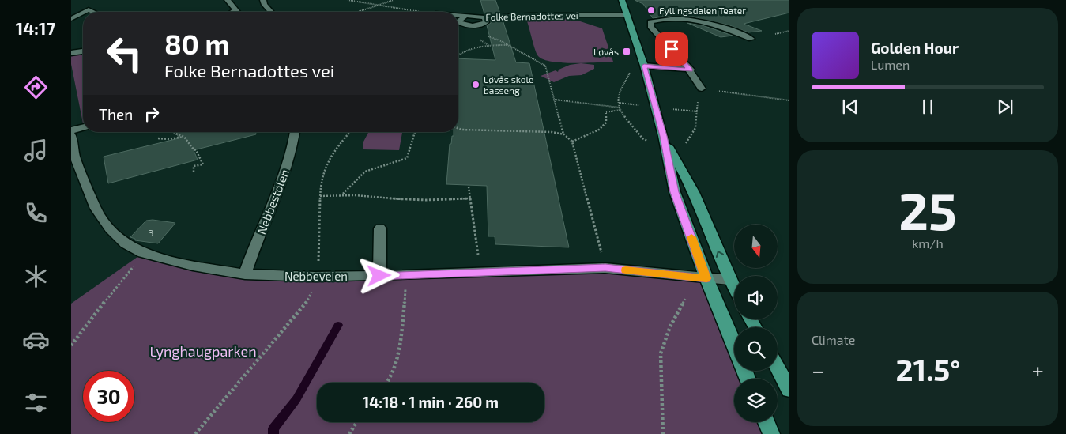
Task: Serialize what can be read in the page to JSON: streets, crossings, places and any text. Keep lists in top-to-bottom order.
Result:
{
  "streets": {
    "street": ["Folke Bernadottes vei", "Nebbestølen", "Nebbeveien"]
  },
  "crossings": [
    ["Nebbestølen", "Nebbeveien"]
  ],
  "parks": ["Lynghaugparken"],
  "places": {
    "other": ["Fyllingsdalen Teater", "Løvås skole basseng"],
    "transit": ["Løvås"]
  },
  "house_numbers": ["3"],
  "north": "bottom",
  "page": {
    "tabs": "14:17",
    "turn": ["80 m", "Folke Bernadottes vei"],
    "song": ["Golden Hour", "Lumen"],
    "then": "Then",
    "tile": [
      ["25", "km/h"],
      "Climate"
    ],
    "heat": ["−", "21.5°", "+"],
    "limit": "30",
    "trip": "14:18 · 1 min · 260 m"
  }
}
